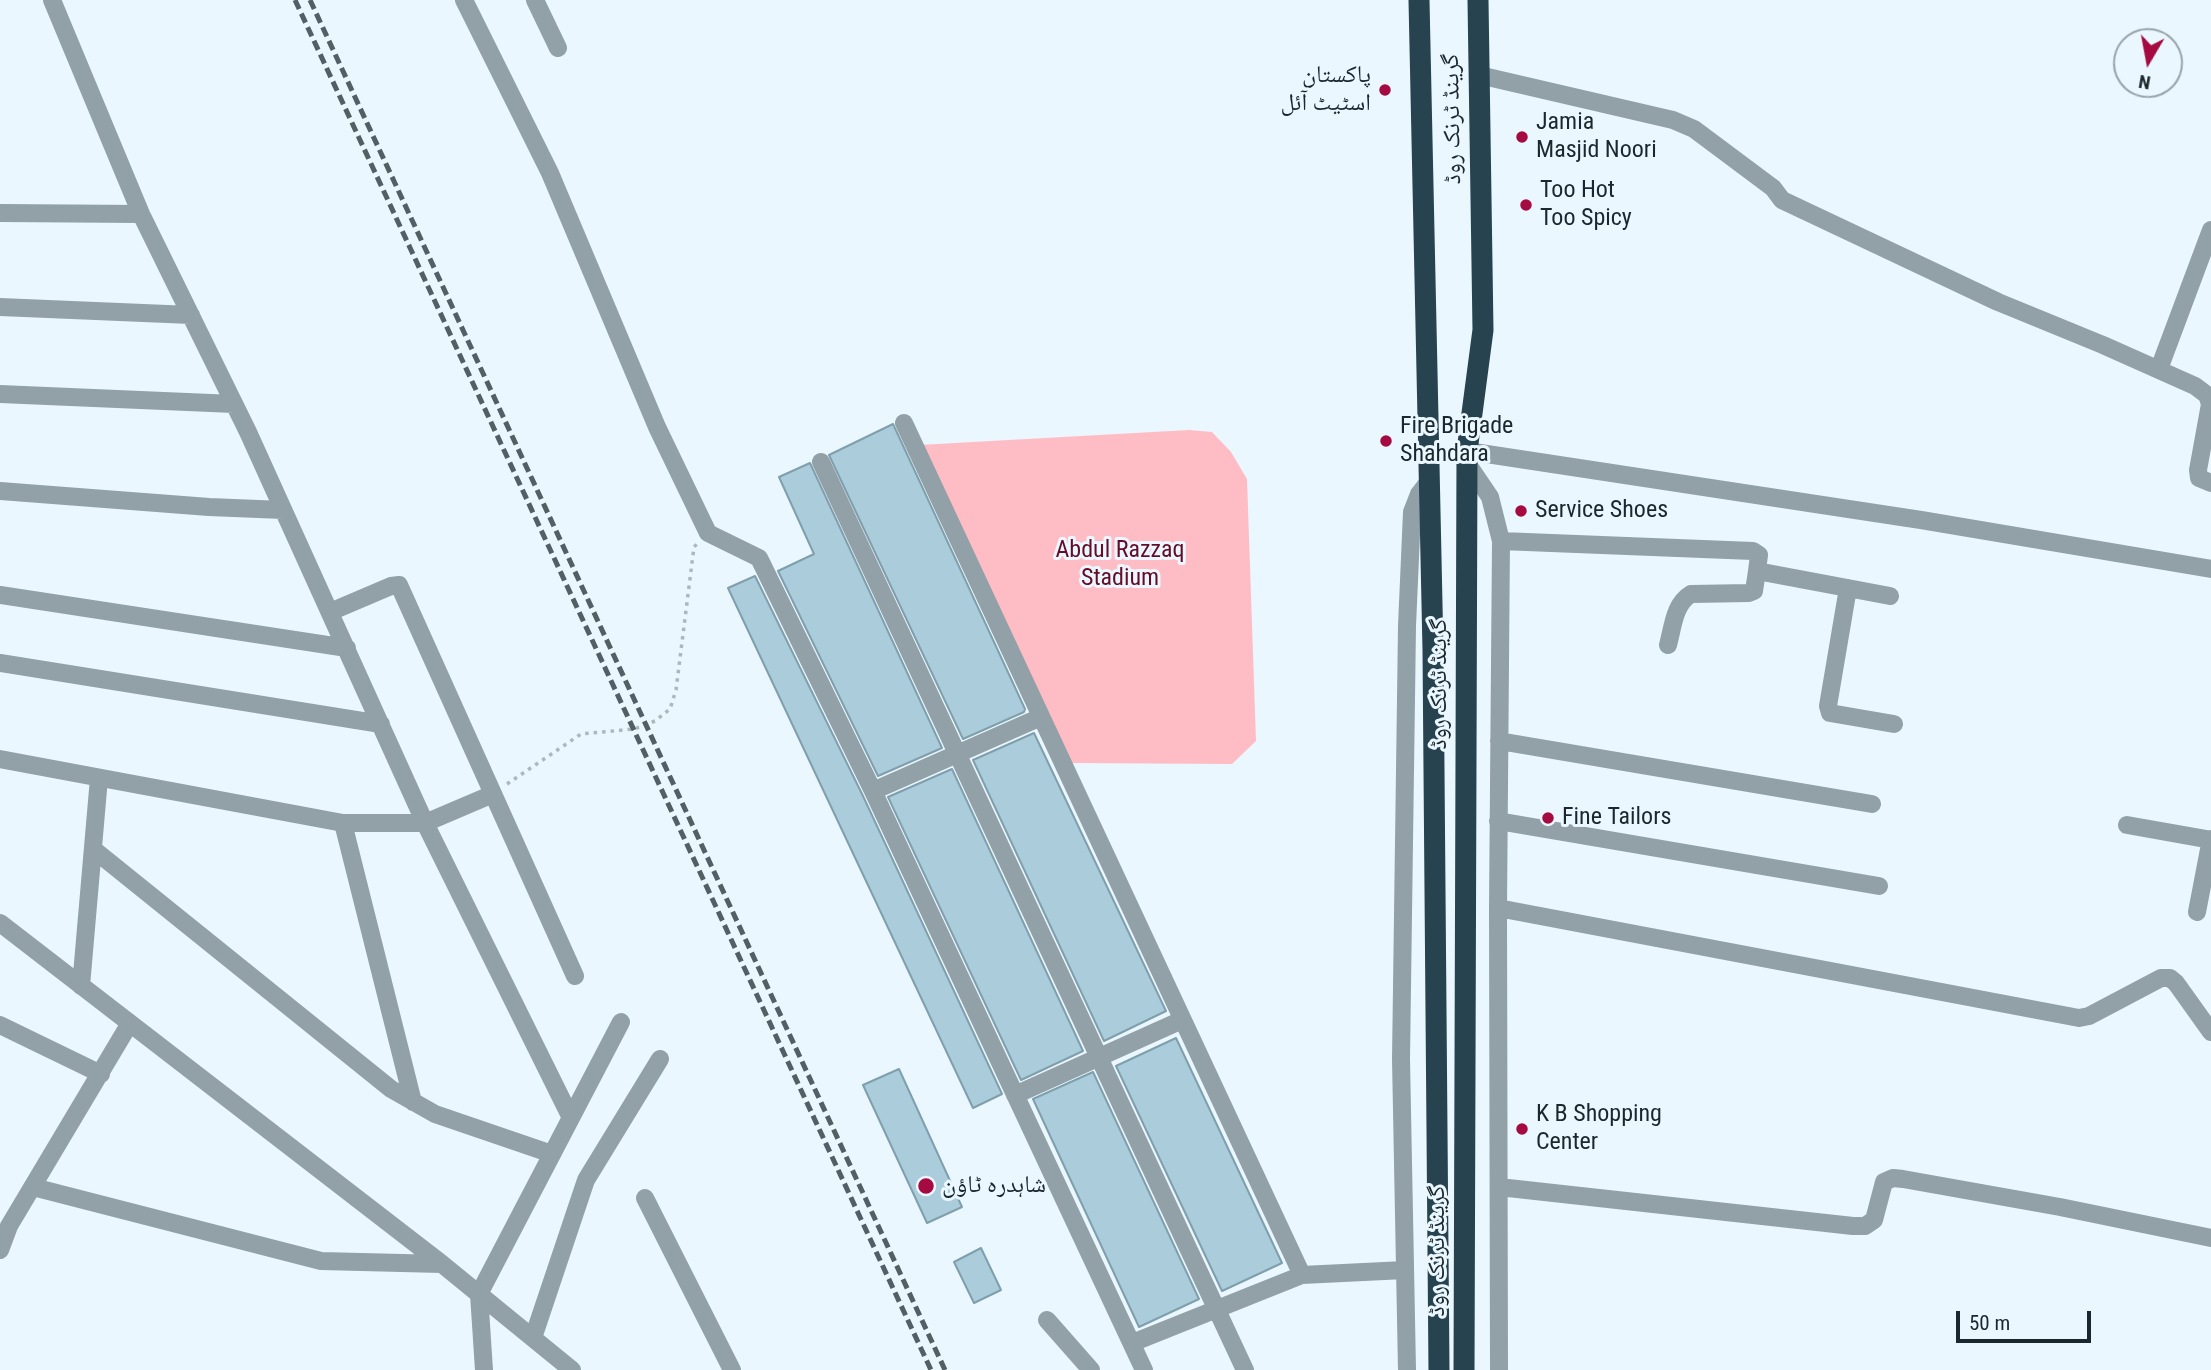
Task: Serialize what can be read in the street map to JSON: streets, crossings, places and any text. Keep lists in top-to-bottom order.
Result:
{
  "streets": {
    "highway": ["گرینڈ ٹرنک روڈ"]
  },
  "parks": ["Abdul Razzaq Stadium"],
  "places": [
    "پاکستان اسٹیٹ آئل",
    "Jamia Masjid Noori",
    "Too Hot Too Spicy",
    "Fire Brigade Shahdara",
    "Service Shoes",
    "Fine Tailors",
    "K B Shopping Center",
    "شاہدرہ ٹاؤن"
  ],
  "scale_bar": "50 m",
  "north": "bottom"
}
